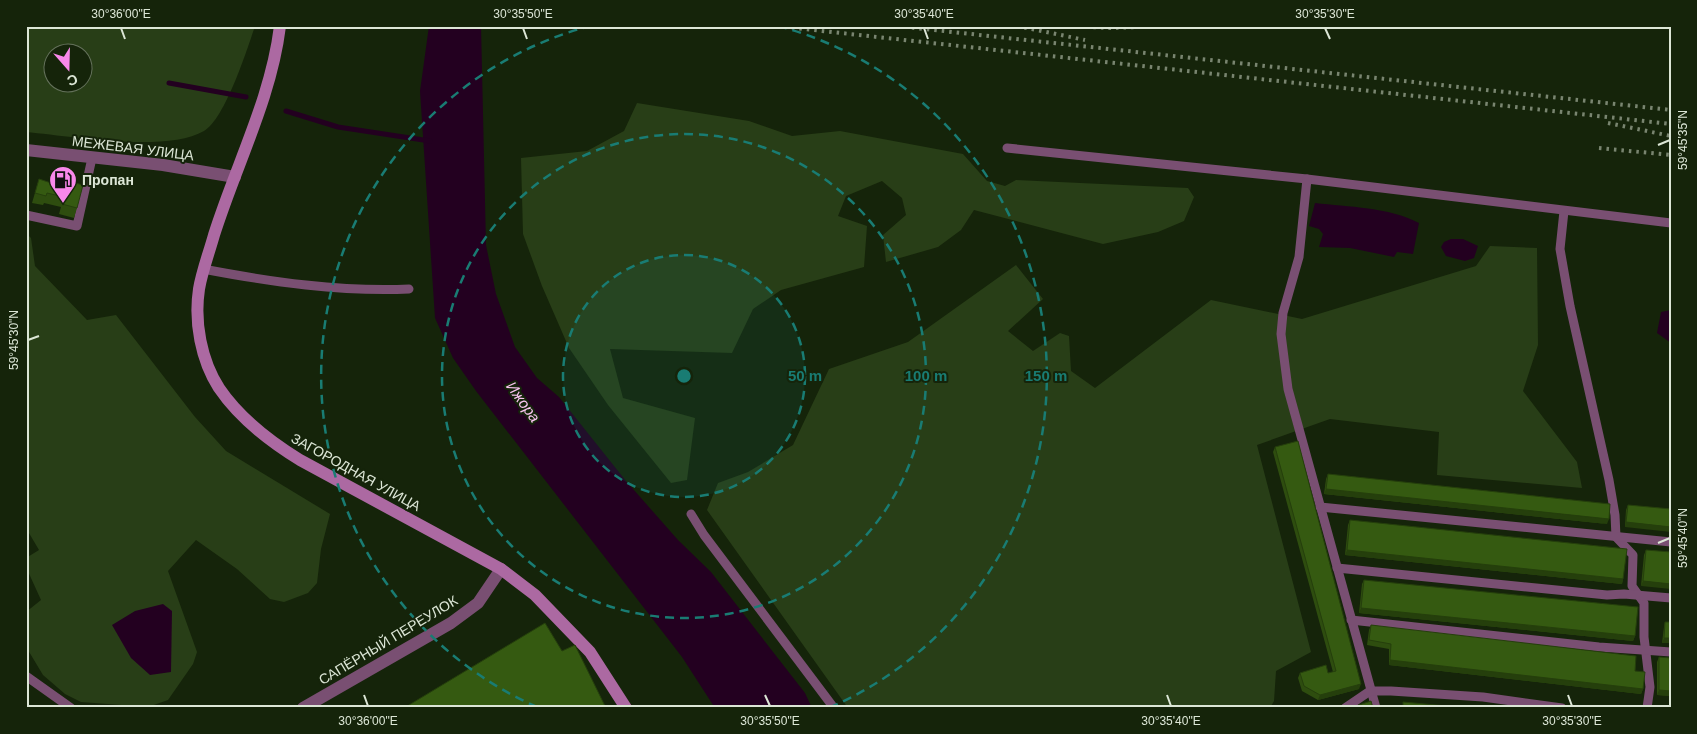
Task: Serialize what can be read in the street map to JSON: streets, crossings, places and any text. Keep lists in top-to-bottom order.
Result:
{
  "streets": {
    "main road": ["ЗАГОРОДНАЯ УЛИЦА"],
    "street": ["МЕЖЕВАЯ УЛИЦА", "САПЁРНЫЙ ПЕРЕУЛОК"]
  },
  "crossings": [
    ["МЕЖЕВАЯ УЛИЦА", "ЗАГОРОДНАЯ УЛИЦА"],
    ["ЗАГОРОДНАЯ УЛИЦА", "САПЁРНЫЙ ПЕРЕУЛОК"]
  ],
  "water": ["Ижора"],
  "places": {
    "fuel station": ["Пропан"]
  },
  "north": "bottom",
  "coordinates": [
    "30°36'00\"E",
    "30°35'50\"E",
    "30°35'40\"E",
    "30°35'30\"E",
    "59°45'35\"N",
    "59°45'30\"N",
    "59°45'40\"N"
  ],
  "rings": ["50 m", "100 m", "150 m"]
}
